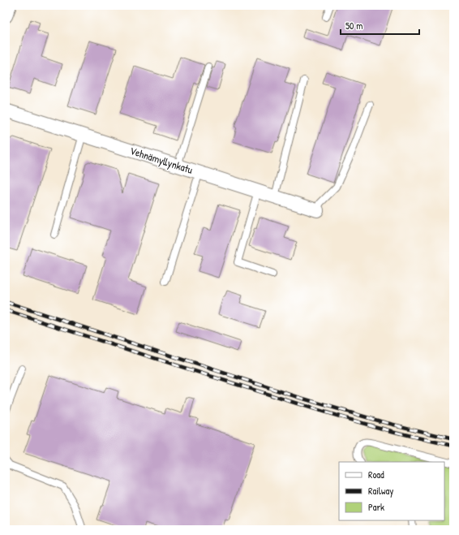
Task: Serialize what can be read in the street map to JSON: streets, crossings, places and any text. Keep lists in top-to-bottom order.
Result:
{
  "streets": {
    "street": ["Vehnämyllynkatu"]
  },
  "legend": ["Road", "Railway", "Park"],
  "scale_bar": "50 m"
}
